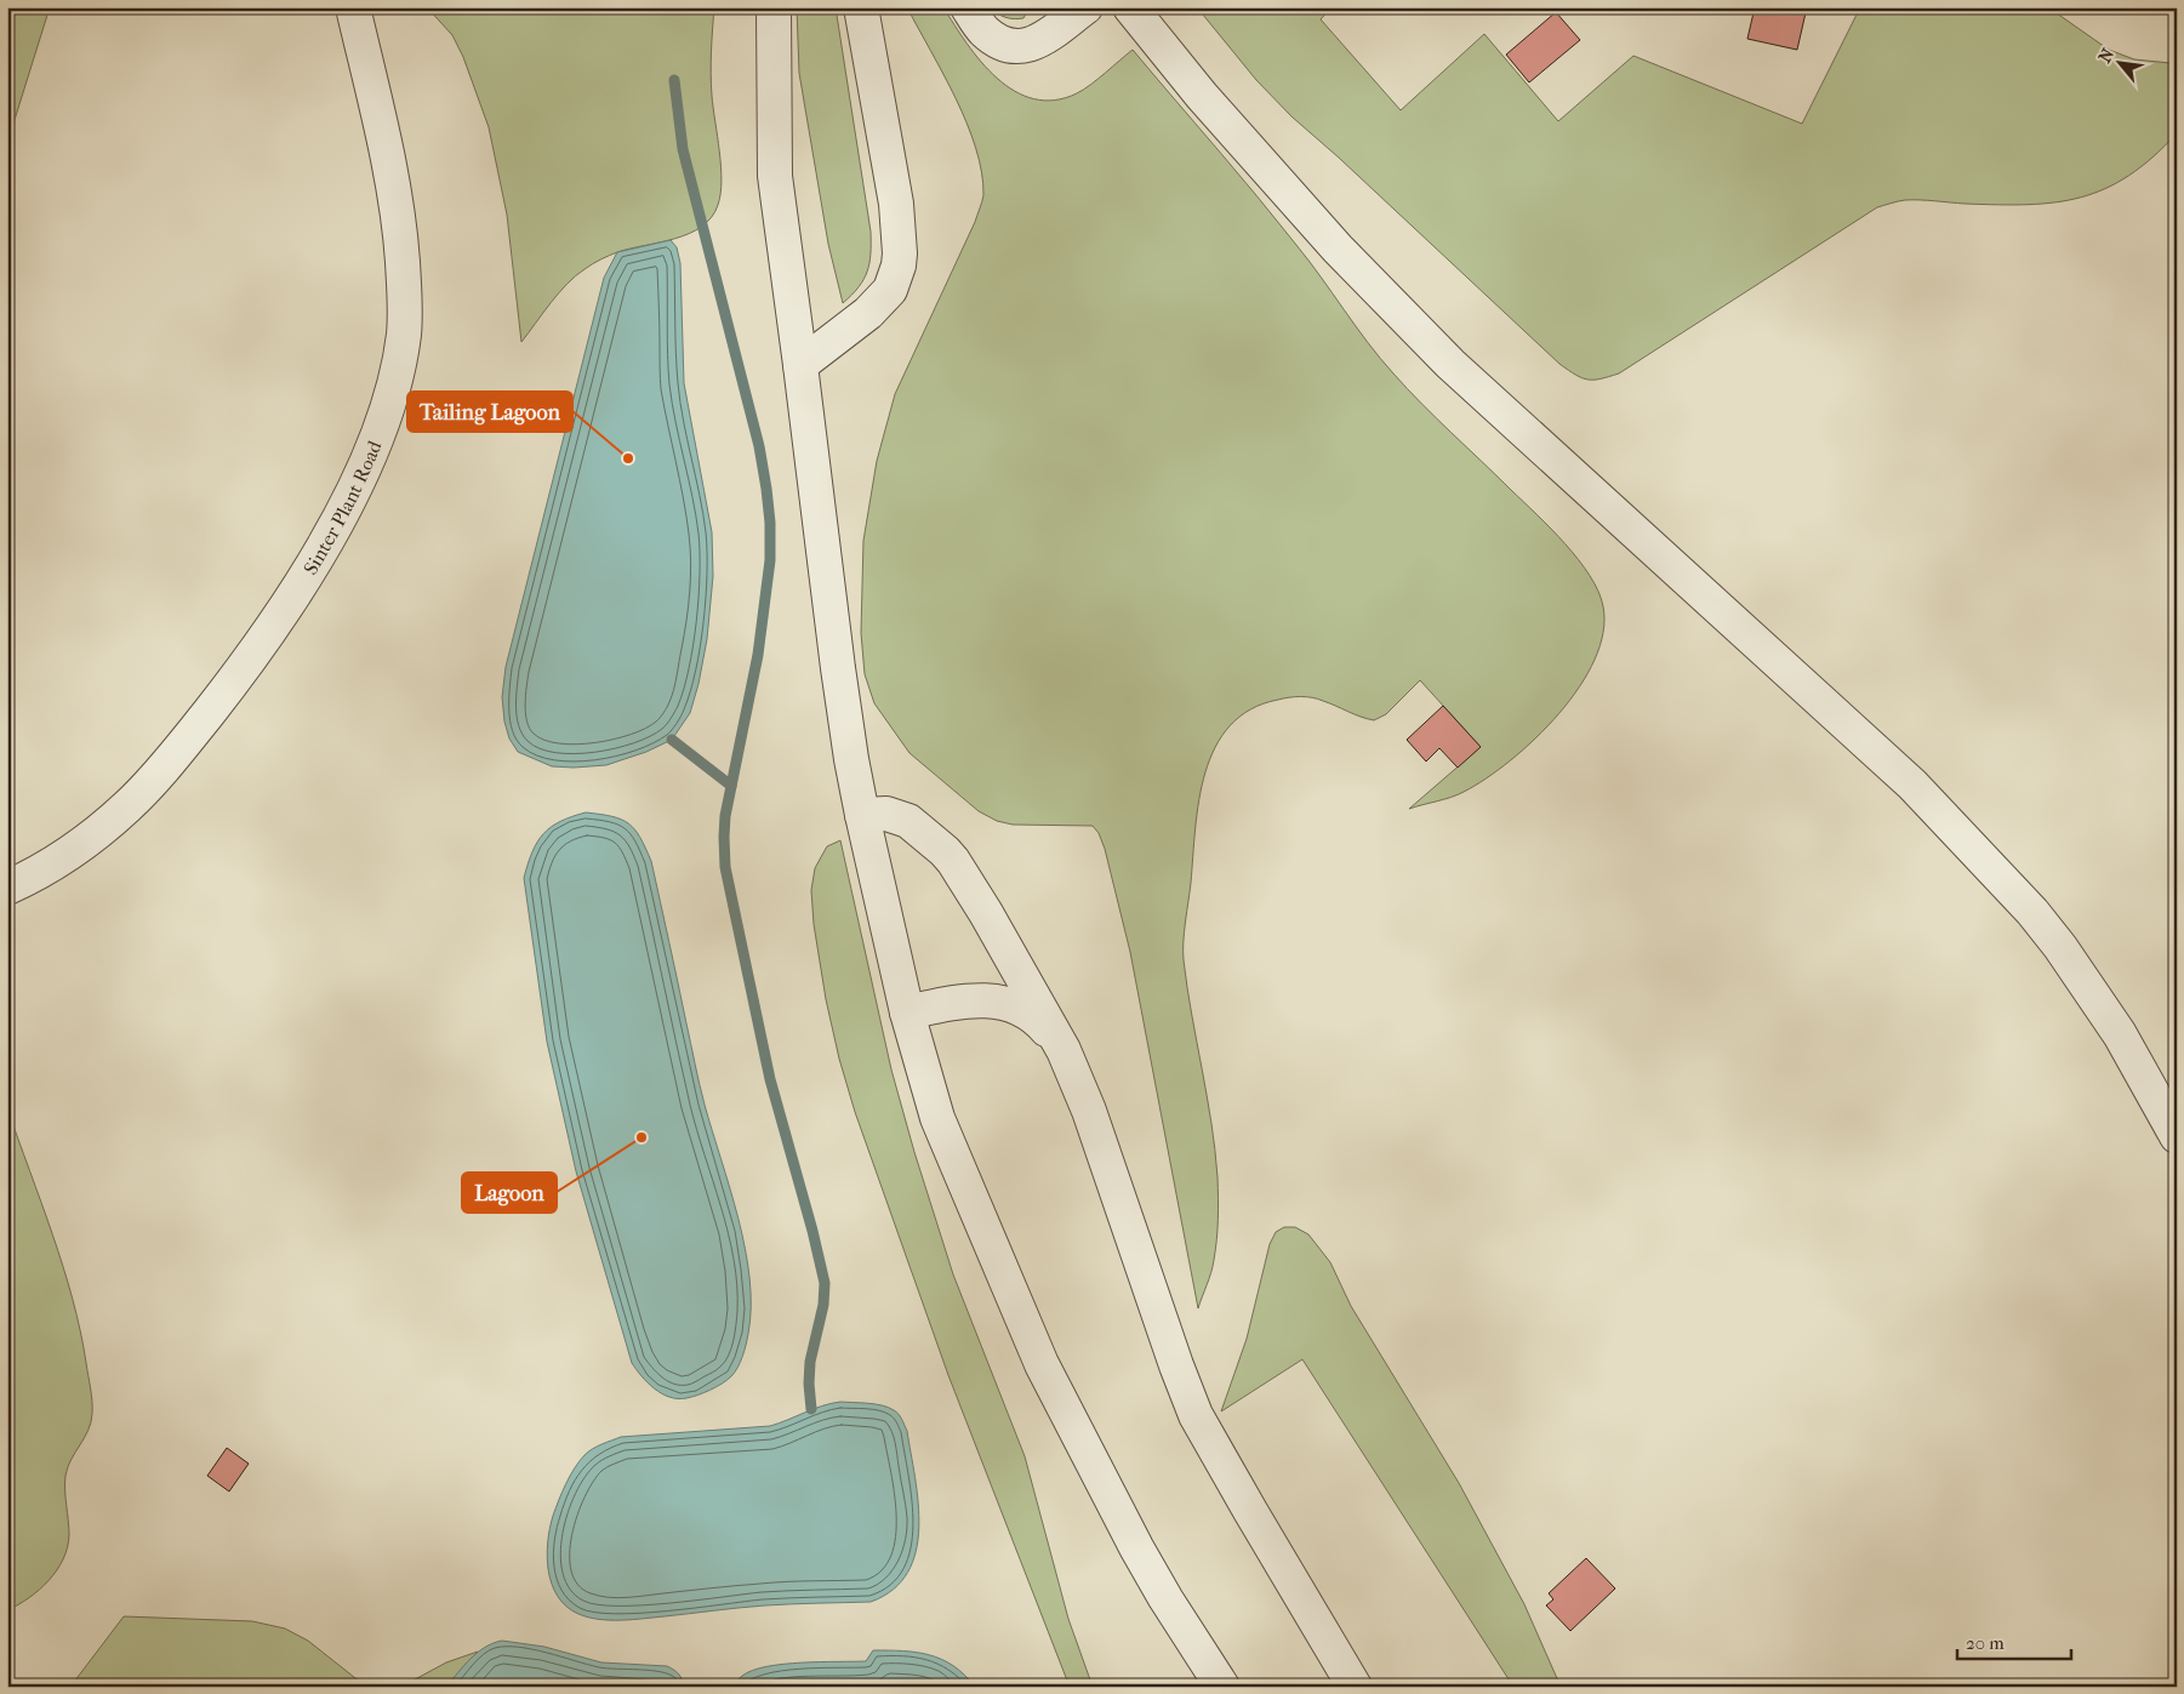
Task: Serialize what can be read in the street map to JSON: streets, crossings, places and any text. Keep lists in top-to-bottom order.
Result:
{
  "streets": {
    "lane": ["Sinter Plant Road"]
  },
  "places": ["Tailing Lagoon", "Lagoon"],
  "scale_bar": "20 m",
  "north": "top left"
}
